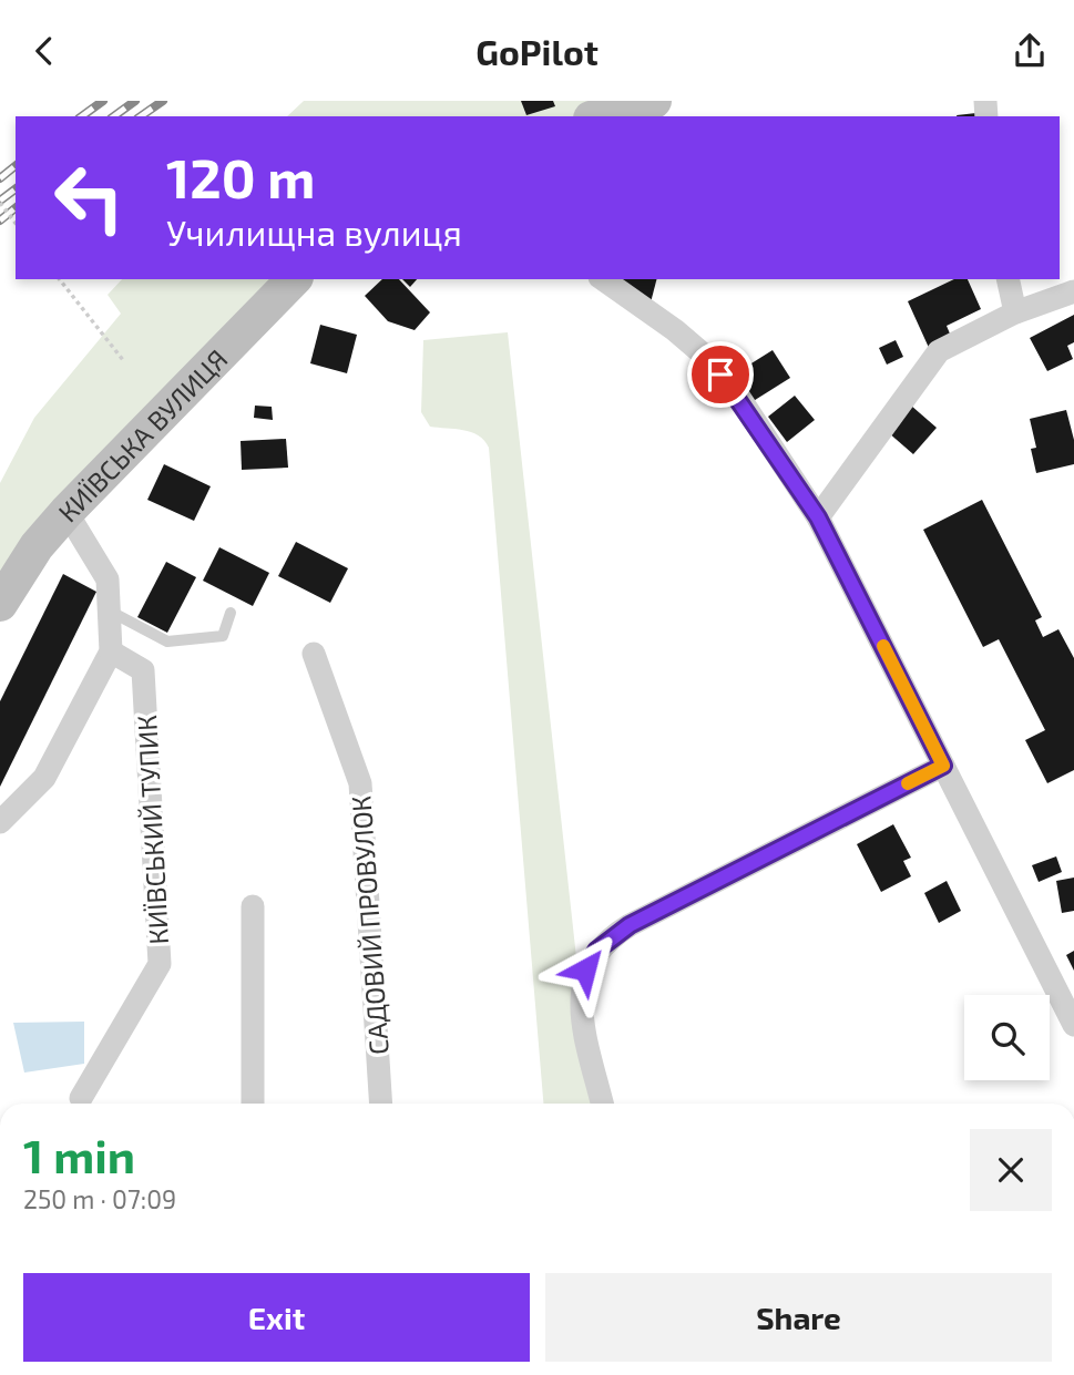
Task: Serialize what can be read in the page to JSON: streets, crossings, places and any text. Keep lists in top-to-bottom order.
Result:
{
  "streets": {
    "street": ["КИЇВСЬКА ВУЛИЦЯ", "КИЇВСЬКИЙ ТУПИК", "САДОВИЙ ПРОВУЛОК"]
  },
  "page": {
    "header": "GoPilot",
    "turn": ["120 m", "Училищна вулиця"],
    "heading": ["1 min", "250 m · 07:09"],
    "buttons": ["Exit", "Share"]
  }
}
